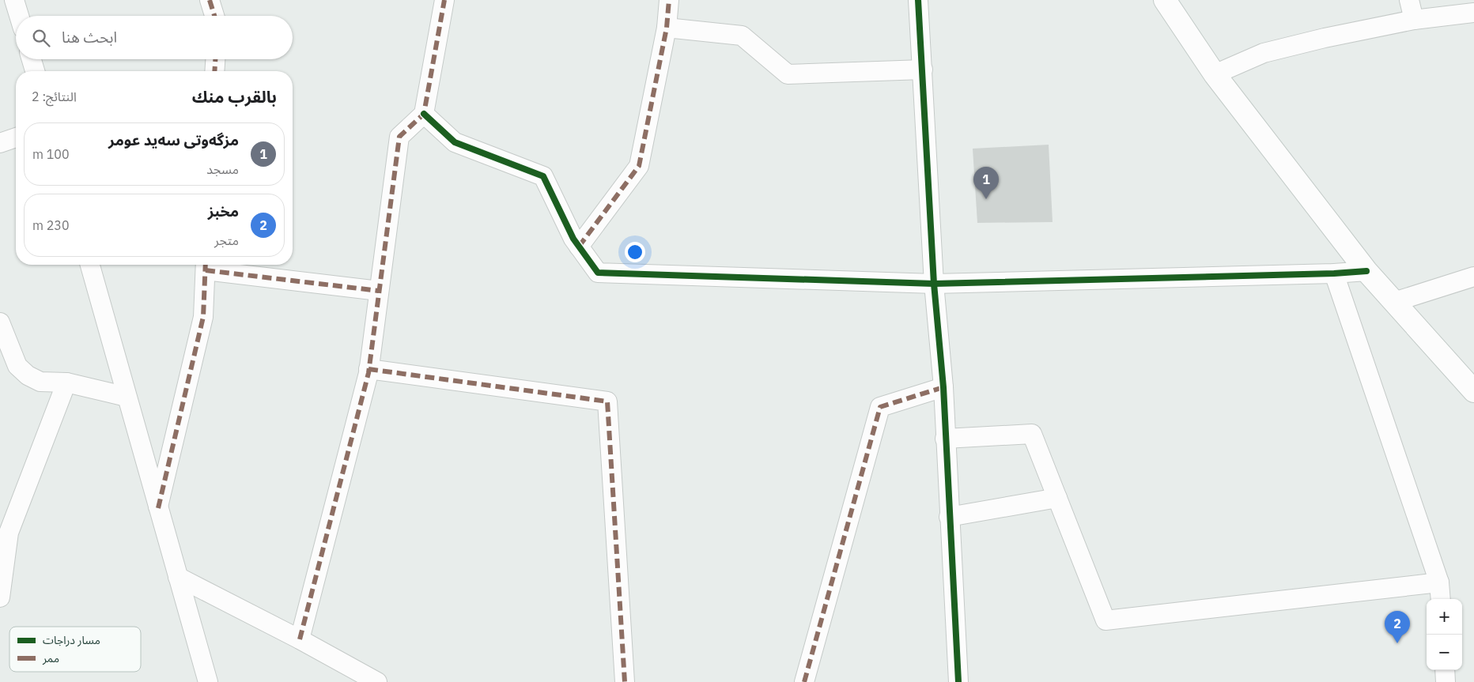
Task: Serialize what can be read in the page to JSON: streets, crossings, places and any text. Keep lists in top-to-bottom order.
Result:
{
  "legend": ["مسار دراجات", "ممر"],
  "page": {
    "search": "ابحث هنا",
    "heading": ["بالقرب منك", "النتائج: 2"],
    "list": [
      {
        "mark": "1",
        "name": "مزگەوتی سەید عومر",
        "note": "مسجد",
        "value": "100 m"
      },
      {
        "mark": "2",
        "name": "مخبز",
        "note": "متجر",
        "value": "230 m"
      }
    ],
    "pins": ["1", "2"],
    "map_buttons": ["+", "−"]
  }
}
